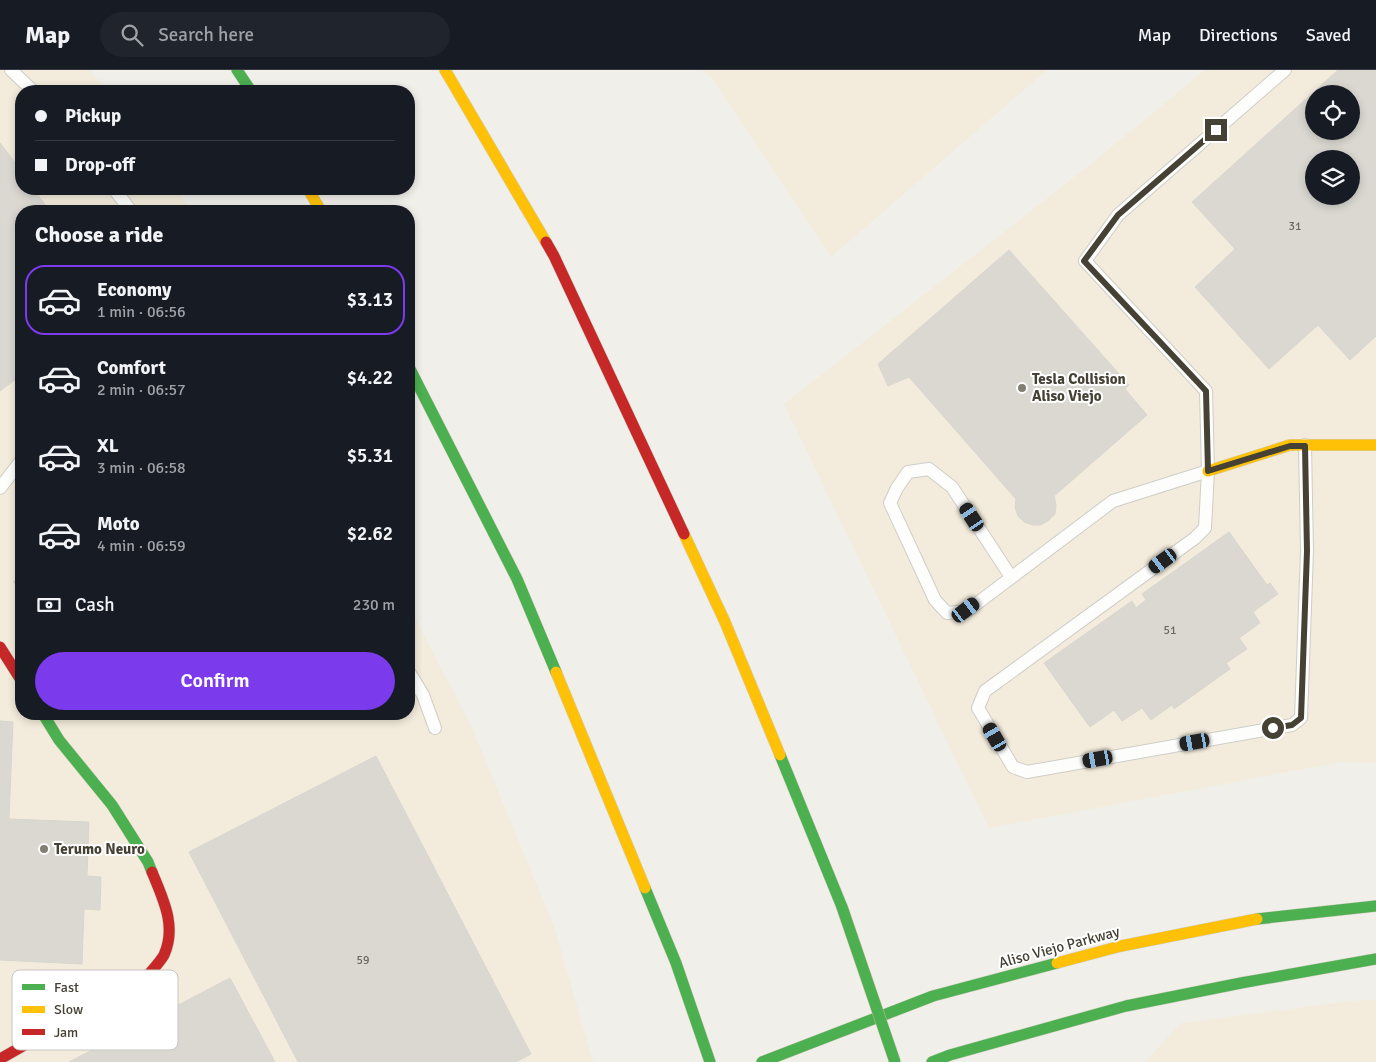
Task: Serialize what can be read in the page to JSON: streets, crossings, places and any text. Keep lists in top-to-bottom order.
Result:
{
  "streets": {
    "main road": ["Aliso Viejo Parkway"]
  },
  "places": ["Tesla Collision Aliso Viejo", "Terumo Neuro"],
  "house_numbers": ["31", "51", "59"],
  "legend": ["Fast", "Slow", "Jam"],
  "page": {
    "header": "Map",
    "search": "Search here",
    "nav": ["Map", "Directions", "Saved"],
    "banner": ["Pickup", "Drop-off"],
    "heading": "Choose a ride",
    "list": [
      {
        "name": "Economy",
        "note": "1 min · 06:56",
        "value": "$3.13"
      },
      {
        "name": "Comfort",
        "note": "2 min · 06:57",
        "value": "$4.22"
      },
      {
        "name": "XL",
        "note": "3 min · 06:58",
        "value": "$5.31"
      },
      {
        "name": "Moto",
        "note": "4 min · 06:59",
        "value": "$2.62"
      }
    ],
    "pay": ["Cash", "230 m"],
    "buttons": "Confirm"
  }
}
